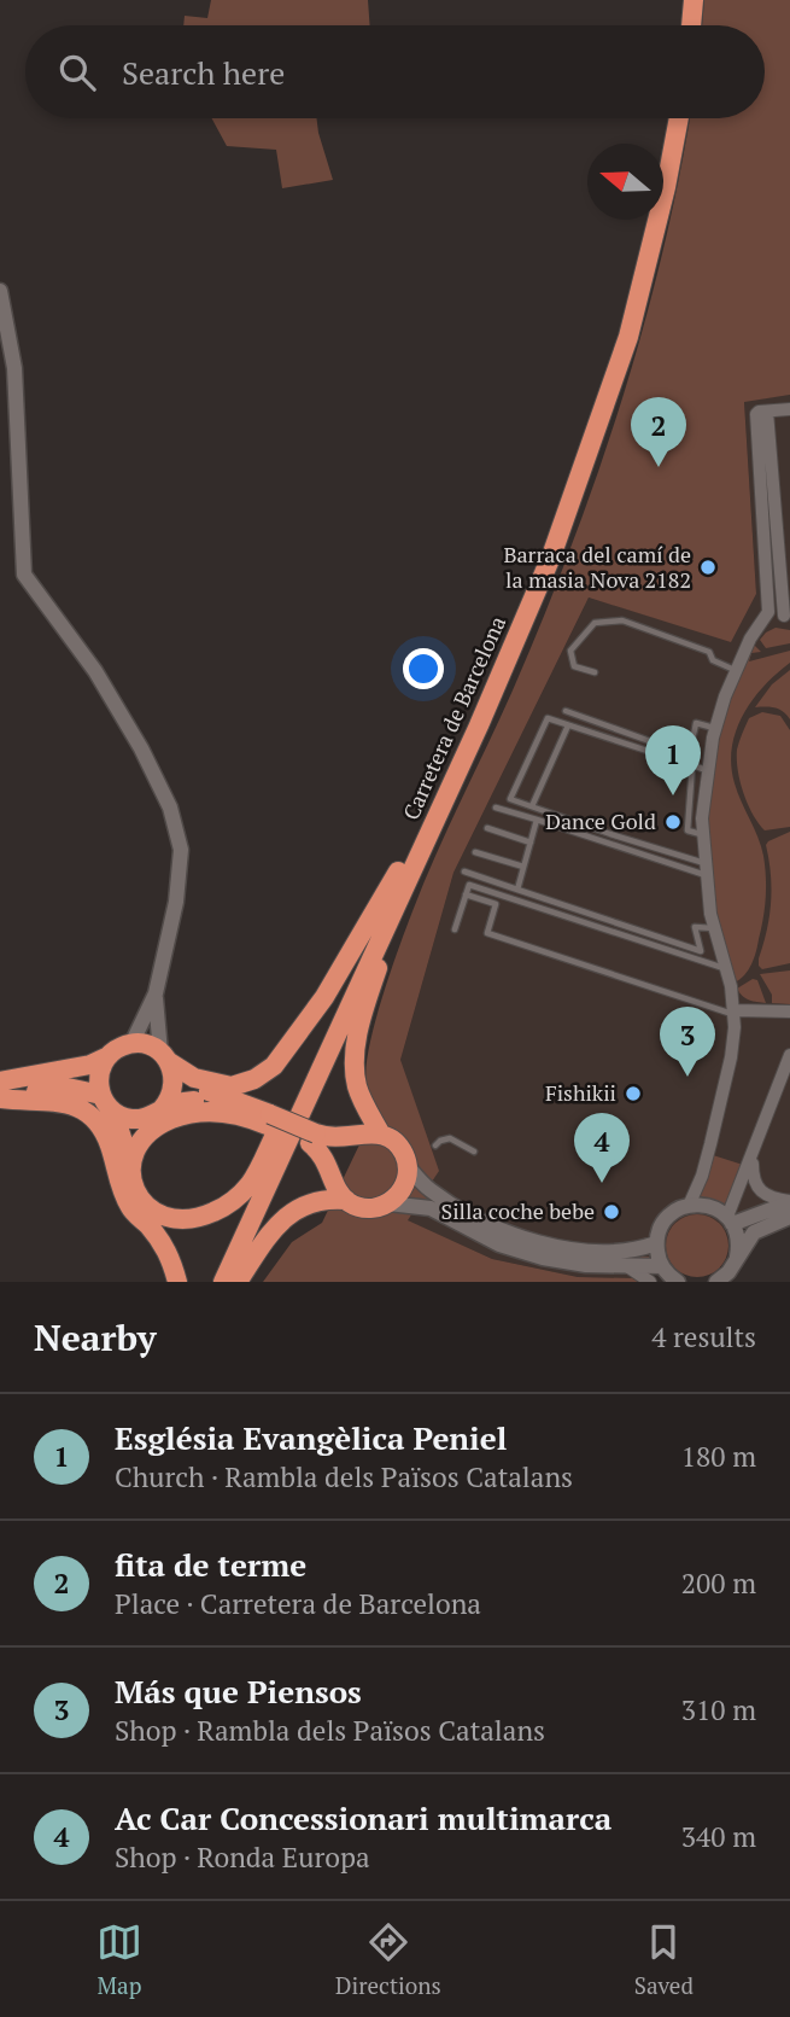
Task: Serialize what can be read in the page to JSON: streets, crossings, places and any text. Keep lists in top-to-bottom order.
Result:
{
  "streets": {
    "highway": ["Carretera de Barcelona"]
  },
  "places": [
    "Barraca del camí de la masia Nova 2182",
    "Dance Gold",
    "Fishikii",
    "Silla coche bebe"
  ],
  "north": "left",
  "page": {
    "search": "Search here",
    "pins": [
      "2",
      "1",
      "3",
      "4"
    ],
    "heading": ["Nearby", "4 results"],
    "list": [
      {
        "mark": "1",
        "name": "Església Evangèlica Peniel",
        "note": "Church · Rambla dels Països Catalans",
        "value": "180 m"
      },
      {
        "mark": "2",
        "name": "fita de terme",
        "note": "Place · Carretera de Barcelona",
        "value": "200 m"
      },
      {
        "mark": "3",
        "name": "Más que Piensos",
        "note": "Shop · Rambla dels Països Catalans",
        "value": "310 m"
      },
      {
        "mark": "4",
        "name": "Ac Car Concessionari multimarca",
        "note": "Shop · Ronda Europa",
        "value": "340 m"
      }
    ],
    "nav": ["Map", "Directions", "Saved"]
  }
}
